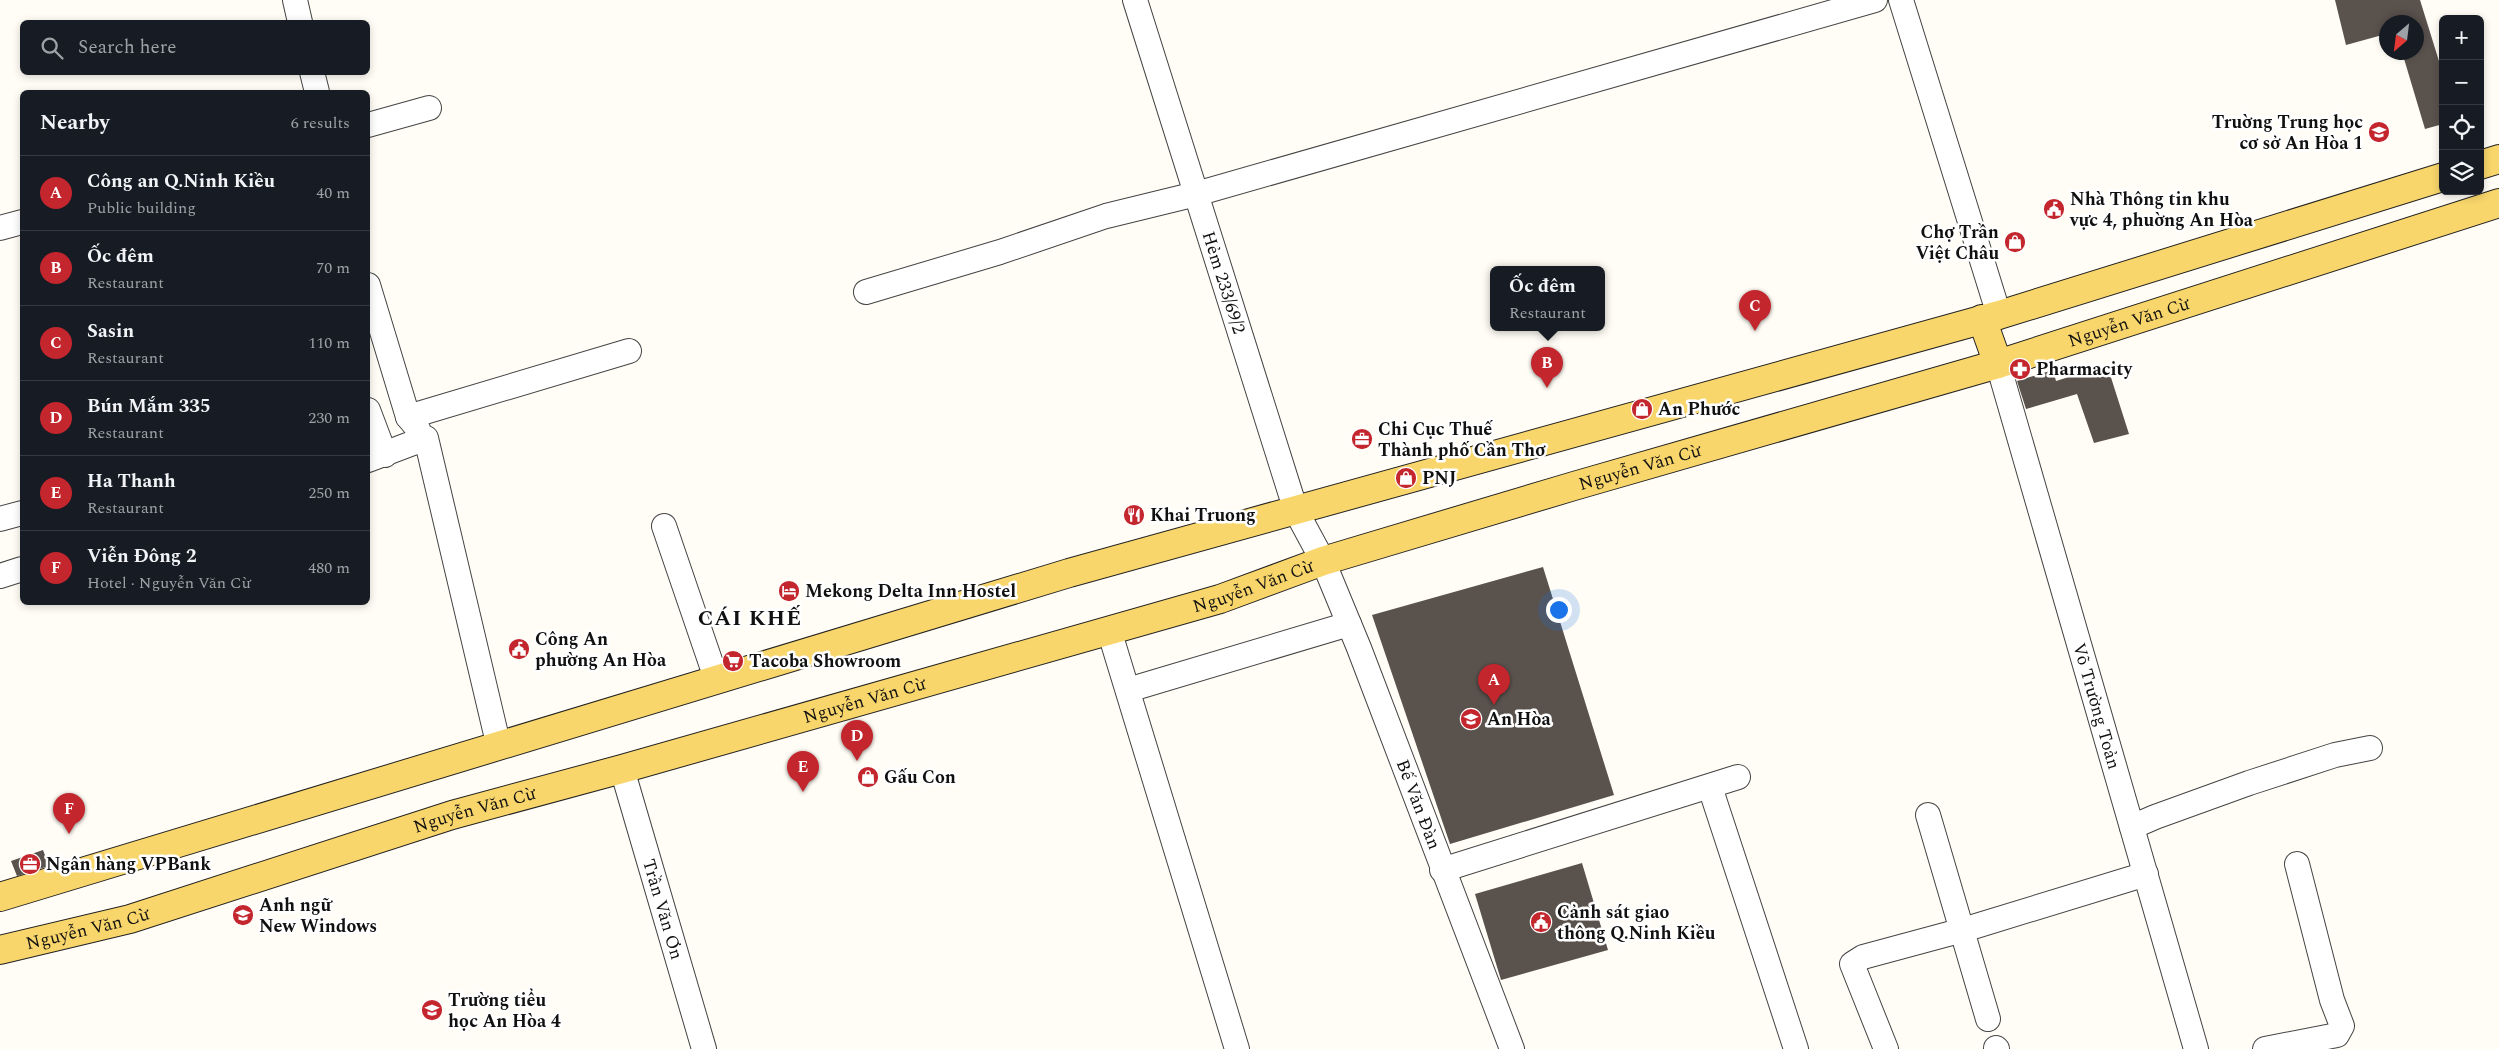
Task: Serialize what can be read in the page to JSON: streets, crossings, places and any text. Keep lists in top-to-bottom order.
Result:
{
  "streets": {
    "main road": ["Nguyễn Văn Cừ"],
    "street": [
      "Hẻm 233/69/2",
      "Võ Trường Toản",
      "Bế Văn Đàn",
      "Trần Văn Ơn"
    ]
  },
  "crossings": [
    ["Hẻm 233/69/2", "Nguyễn Văn Cừ"],
    ["Hẻm 233/69/2", "Bế Văn Đàn"],
    ["Nguyễn Văn Cừ", "Võ Trường Toản"],
    ["Nguyễn Văn Cừ", "Bế Văn Đàn"],
    ["Nguyễn Văn Cừ", "Trần Văn Ơn"]
  ],
  "districts": ["CÁI KHẾ"],
  "places": {
    "school or university": [
      "Truờng Trung học cơ sở An Hòa 1",
      "An Hòa",
      "Anh ngữ New Windows",
      "Trường tiểu học An Hòa 4"
    ],
    "public building": ["Nhà Thông tin khu vực 4, phuờng An Hòa", "Công An phường An Hòa", "Cảnh sát giao thông Q.Ninh Kiều"],
    "shop": [
      "Chợ Trần Việt Châu",
      "An Phước",
      "PNJ",
      "Gấu Con"
    ],
    "pharmacy": ["Pharmacity"],
    "office": ["Chi Cục Thuế Thành phố Cần Thơ", "Ngân hàng VPBank"],
    "restaurant": ["Khai Truong"],
    "hotel": ["Mekong Delta Inn Hostel"],
    "supermarket": ["Tacoba Showroom"]
  },
  "north": "bottom left",
  "page": {
    "map_buttons": ["+", "−"],
    "search": "Search here",
    "heading": ["Nearby", "6 results"],
    "list": [
      {
        "mark": "A",
        "name": "Công an Q.Ninh Kiều",
        "note": "Public building",
        "value": "40 m"
      },
      {
        "mark": "B",
        "name": "Ốc đêm",
        "note": "Restaurant",
        "value": "70 m"
      },
      {
        "mark": "C",
        "name": "Sasin",
        "note": "Restaurant",
        "value": "110 m"
      },
      {
        "mark": "D",
        "name": "Bún Mắm 335",
        "note": "Restaurant",
        "value": "230 m"
      },
      {
        "mark": "E",
        "name": "Ha Thanh",
        "note": "Restaurant",
        "value": "250 m"
      },
      {
        "mark": "F",
        "name": "Viễn Đông 2",
        "note": "Hotel · Nguyễn Văn Cừ",
        "value": "480 m"
      }
    ],
    "popup": ["Ốc đêm", "Restaurant"],
    "pins": [
      "C",
      "B",
      "A",
      "D",
      "E",
      "F"
    ]
  }
}
